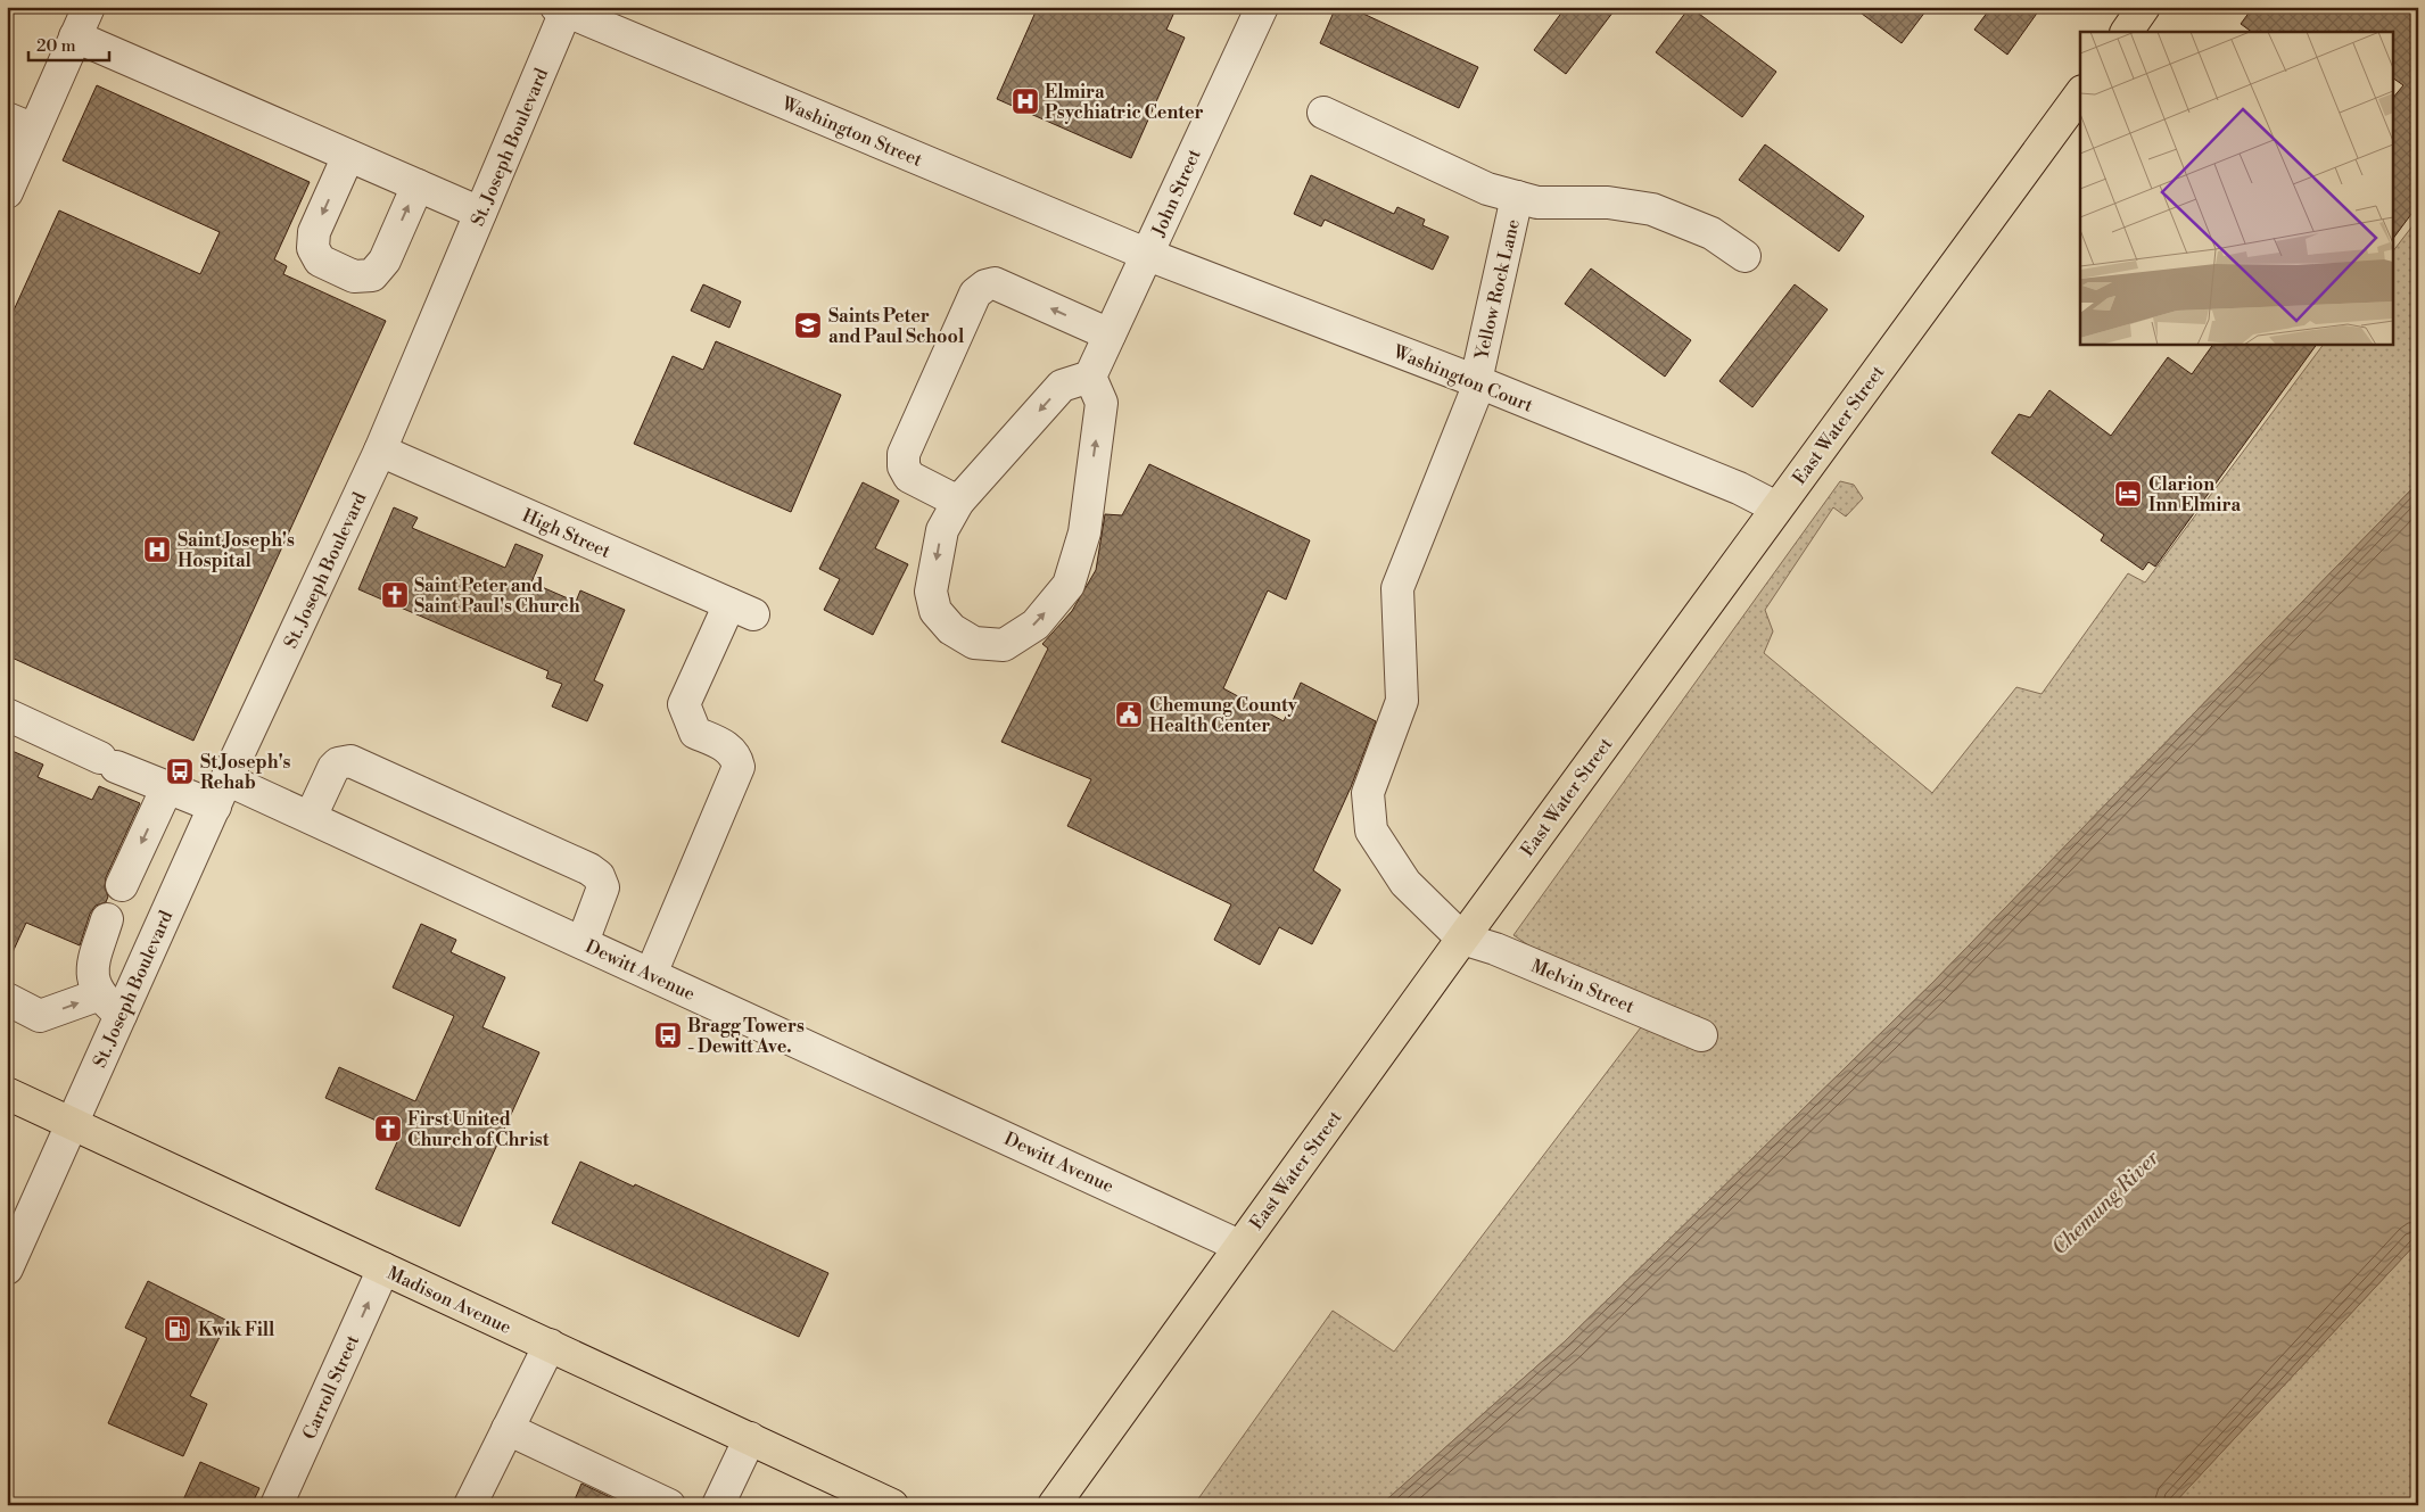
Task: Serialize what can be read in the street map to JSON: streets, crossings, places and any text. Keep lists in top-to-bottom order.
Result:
{
  "streets": {
    "main road": ["East Water Street", "Madison Avenue"],
    "street": [
      "Washington Street",
      "St. Joseph Boulevard",
      "John Street",
      "Yellow Rock Lane",
      "Washington Court",
      "High Street",
      "Dewitt Avenue",
      "Melvin Street",
      "Carroll Street"
    ]
  },
  "crossings": [
    ["Washington Street", "St. Joseph Boulevard"],
    ["Washington Street", "John Street"],
    ["Washington Street", "Washington Court"],
    ["St. Joseph Boulevard", "High Street"],
    ["St. Joseph Boulevard", "Dewitt Avenue"],
    ["St. Joseph Boulevard", "Madison Avenue"],
    ["John Street", "Washington Court"],
    ["Yellow Rock Lane", "Washington Court"],
    ["Yellow Rock Lane", "East Water Street"],
    ["Yellow Rock Lane", "Melvin Street"],
    ["Washington Court", "East Water Street"],
    ["East Water Street", "Dewitt Avenue"],
    ["East Water Street", "Melvin Street"],
    ["High Street", "Dewitt Avenue"],
    ["Madison Avenue", "Carroll Street"]
  ],
  "water": ["Chemung River"],
  "places": {
    "hospital": ["Elmira Psychiatric Center", "Saint Joseph's Hospital"],
    "school or university": ["Saints Peter and Paul School"],
    "hotel": ["Clarion Inn Elmira"],
    "church": ["Saint Peter and Saint Paul's Church", "First United Church of Christ"],
    "public building": ["Chemung County Health Center"],
    "bus stop": ["St Joseph's Rehab", "Bragg Towers - Dewitt Ave."],
    "fuel station": ["Kwik Fill"]
  },
  "scale_bar": "20 m"
}
